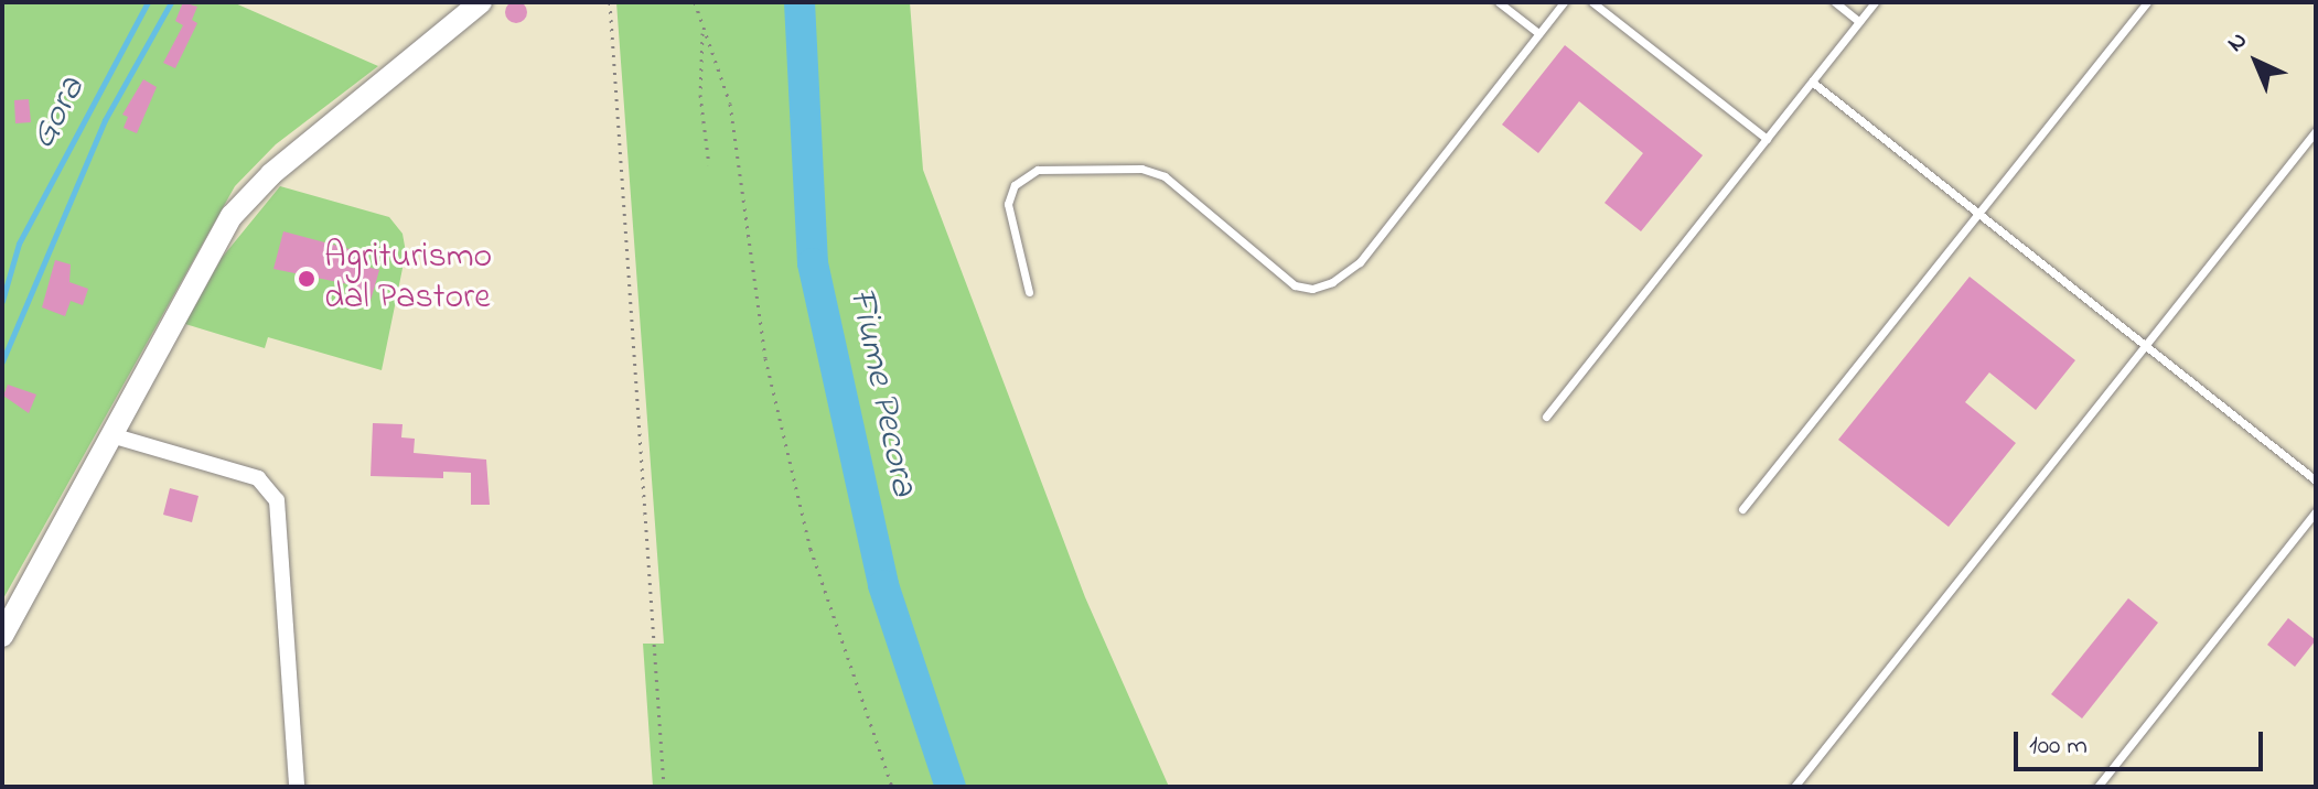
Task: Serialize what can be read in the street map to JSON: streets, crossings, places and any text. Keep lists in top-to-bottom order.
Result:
{
  "water": ["Gora", "Fiume Pecora"],
  "places": ["Agriturismo dal Pastore"],
  "scale_bar": "100 m",
  "north": "top left"
}
